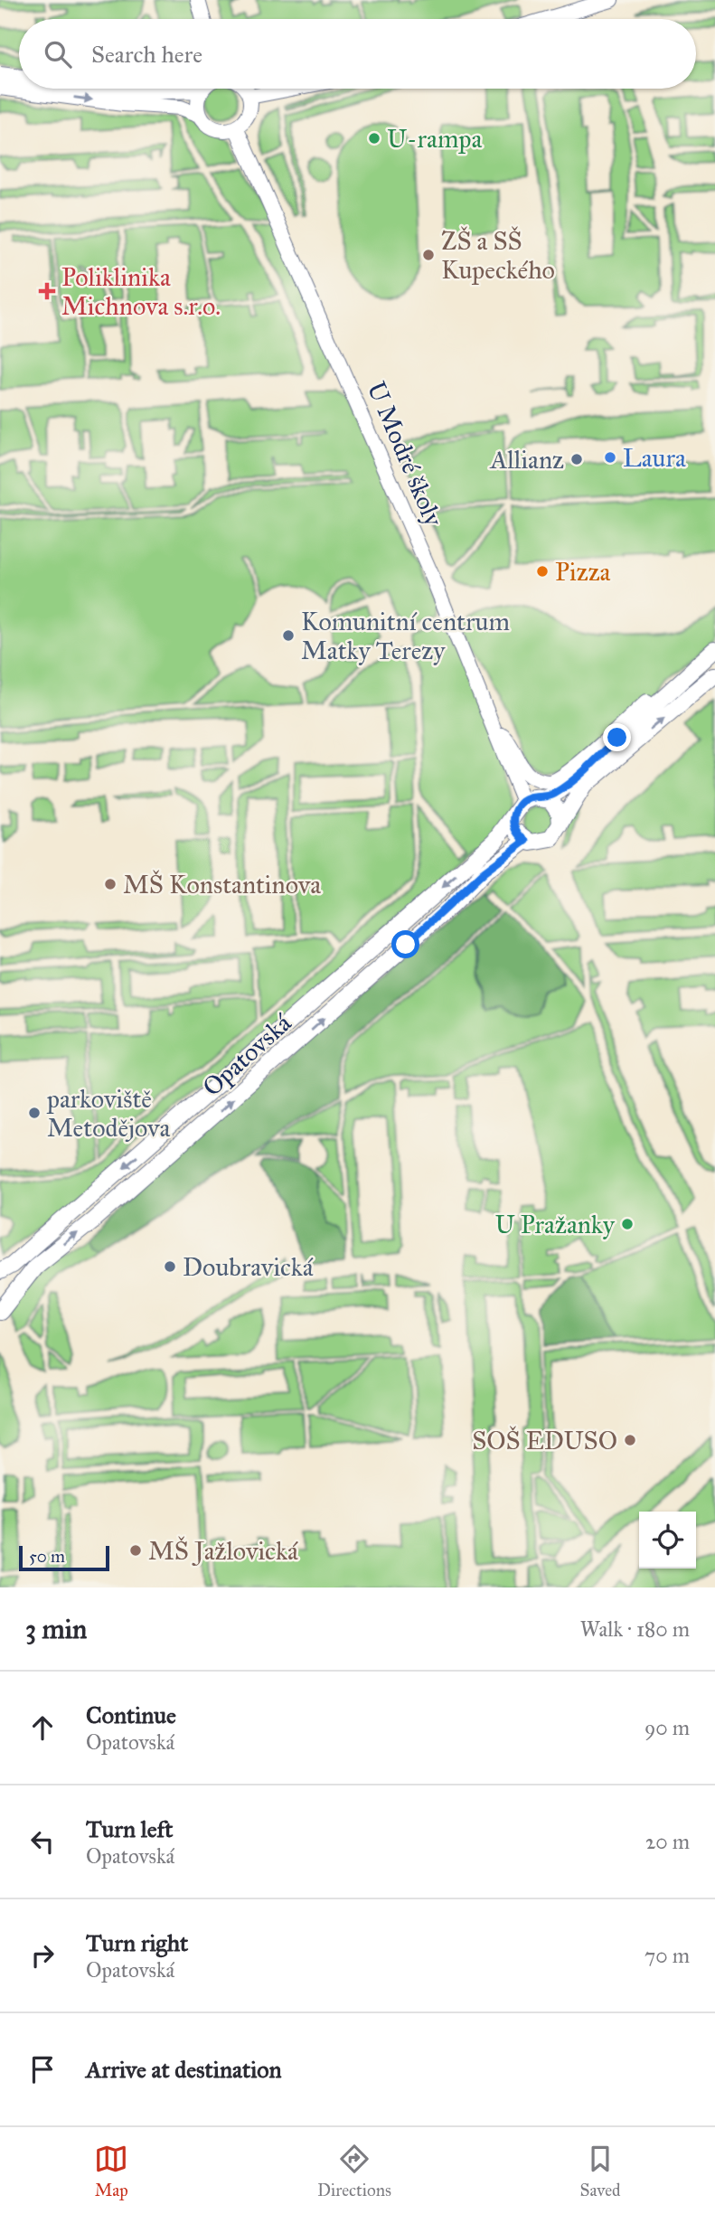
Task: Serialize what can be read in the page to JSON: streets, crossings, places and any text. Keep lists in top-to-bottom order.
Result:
{
  "streets": {
    "main road": ["Opatovská"],
    "street": ["U Modré školy"]
  },
  "crossings": [
    ["U Modré školy", "Opatovská"]
  ],
  "places": {
    "other": [
      "U-rampa",
      "ZŠ a SŠ Kupeckého",
      "Laura",
      "Allianz",
      "Pizza",
      "Komunitní centrum Matky Terezy",
      "MŠ Konstantinova",
      "parkoviště Metodějova",
      "U Pražanky",
      "Doubravická",
      "SOŠ EDUSO",
      "MŠ Jažlovická"
    ],
    "health": ["Poliklinika Michnova s.r.o."]
  },
  "scale_bar": "50 m",
  "page": {
    "search": "Search here",
    "scale": "50 m",
    "heading": ["3 min", "Walk · 180 m"],
    "list": [
      ["Continue", "Opatovská", "90 m"],
      ["Turn left", "Opatovská", "20 m"],
      ["Turn right", "Opatovská", "70 m"],
      "Arrive at destination"
    ],
    "nav": ["Map", "Directions", "Saved"]
  }
}
